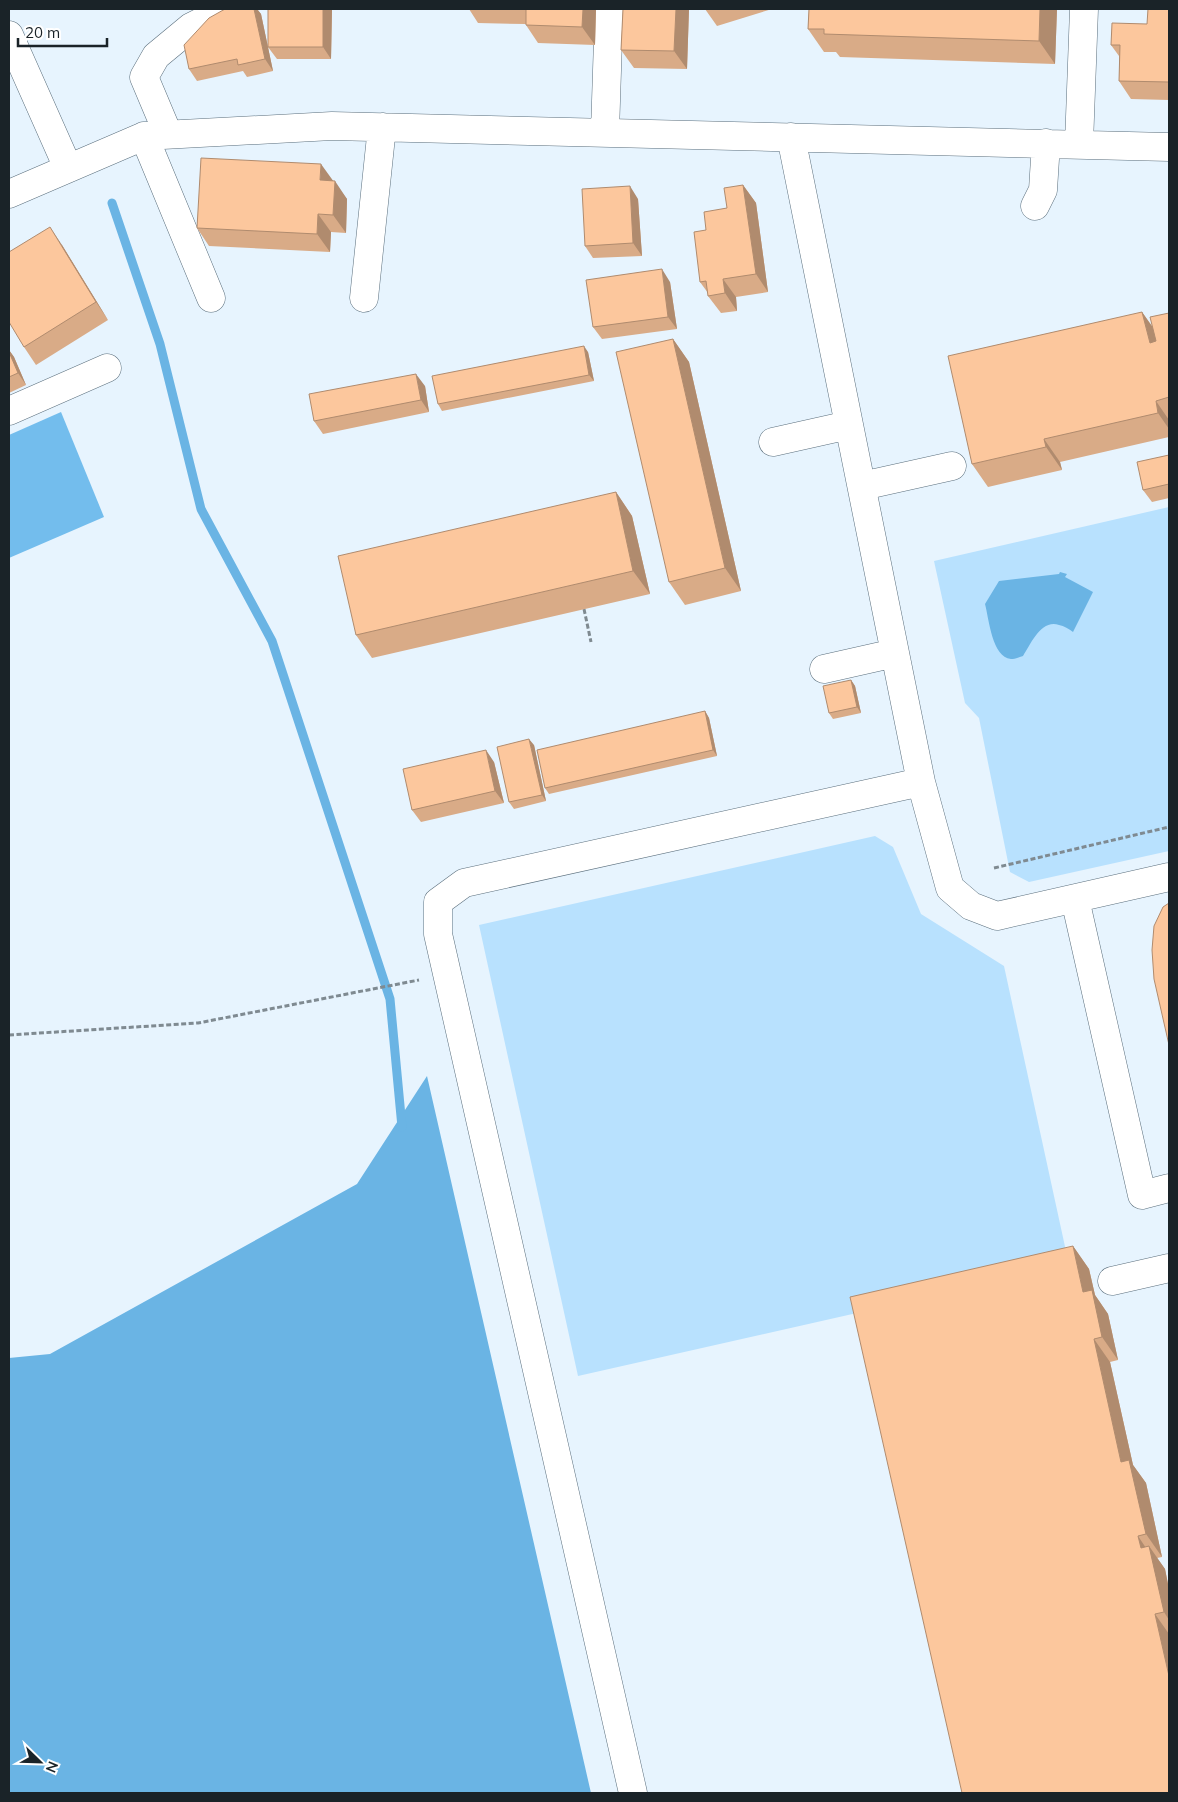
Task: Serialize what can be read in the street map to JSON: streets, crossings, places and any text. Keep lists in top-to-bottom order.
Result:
{
  "scale_bar": "20 m",
  "north": "bottom right"
}
